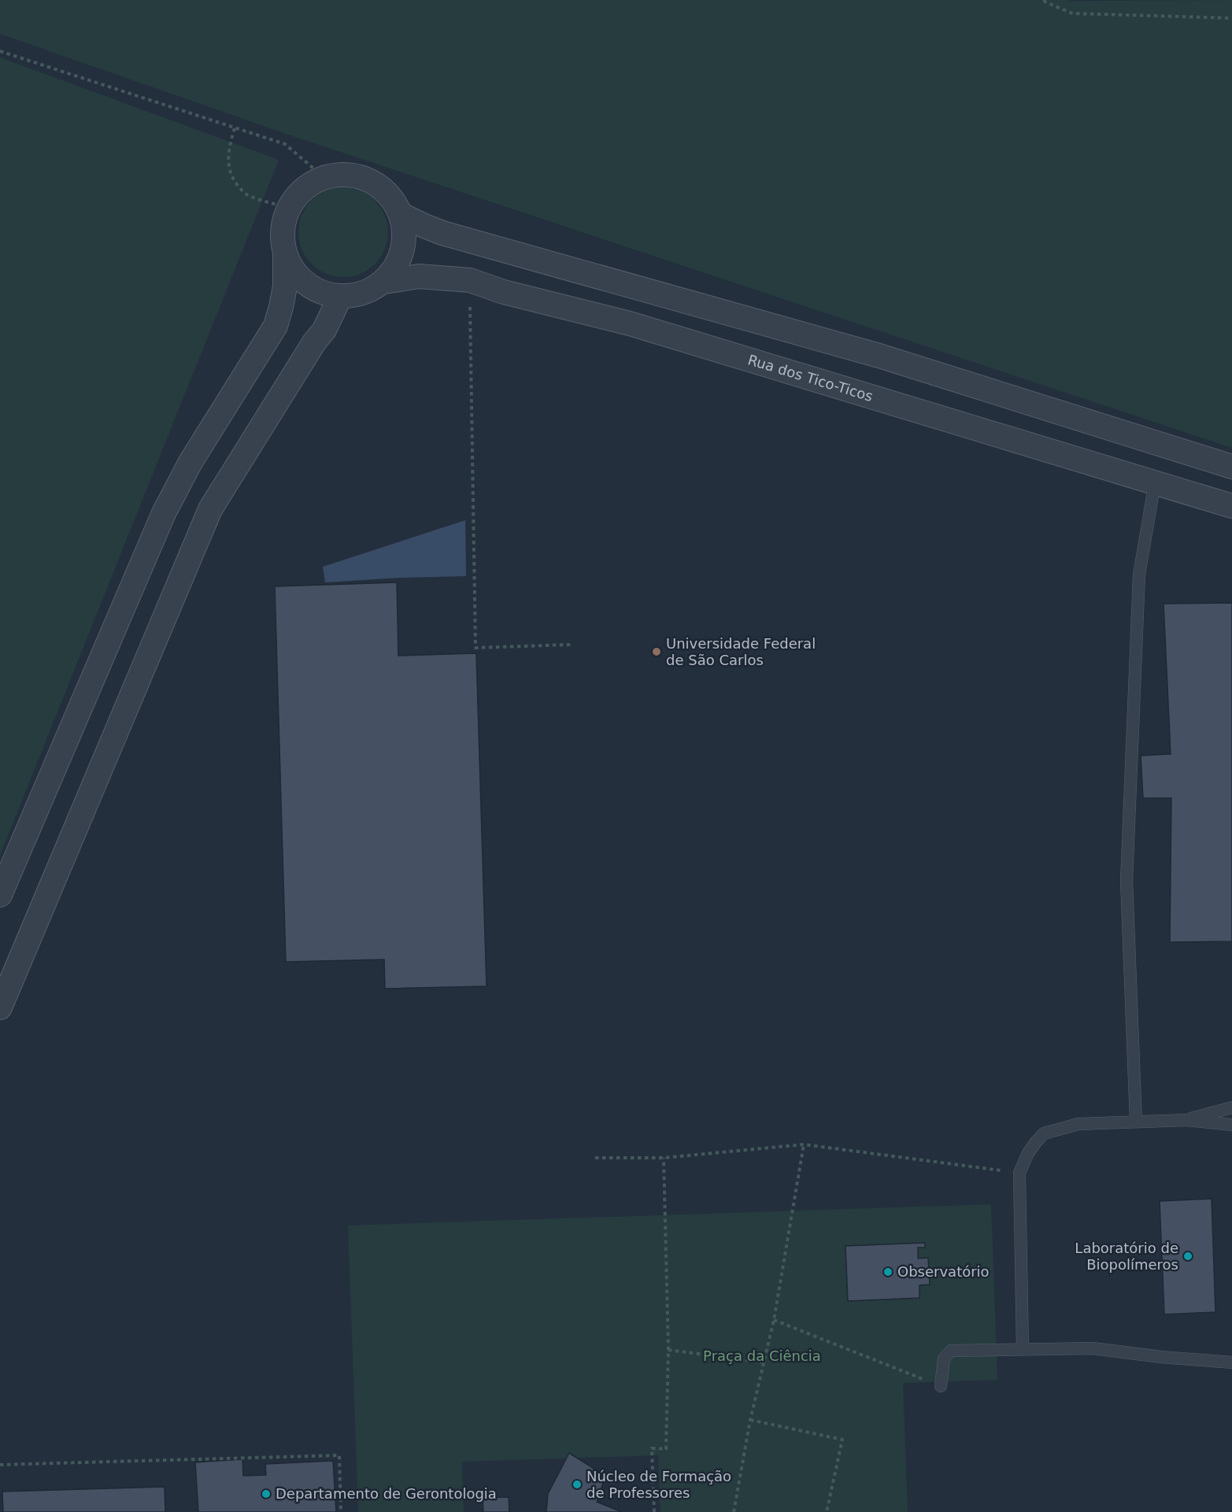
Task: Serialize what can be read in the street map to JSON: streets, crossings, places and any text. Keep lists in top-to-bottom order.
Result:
{
  "streets": {
    "street": ["Rua dos Tico-Ticos"]
  },
  "parks": ["Praça da Ciência"],
  "places": [
    "Universidade Federal de São Carlos",
    "Laboratório de Biopolímeros",
    "Observatório",
    "Núcleo de Formação de Professores",
    "Departamento de Gerontologia"
  ]
}
